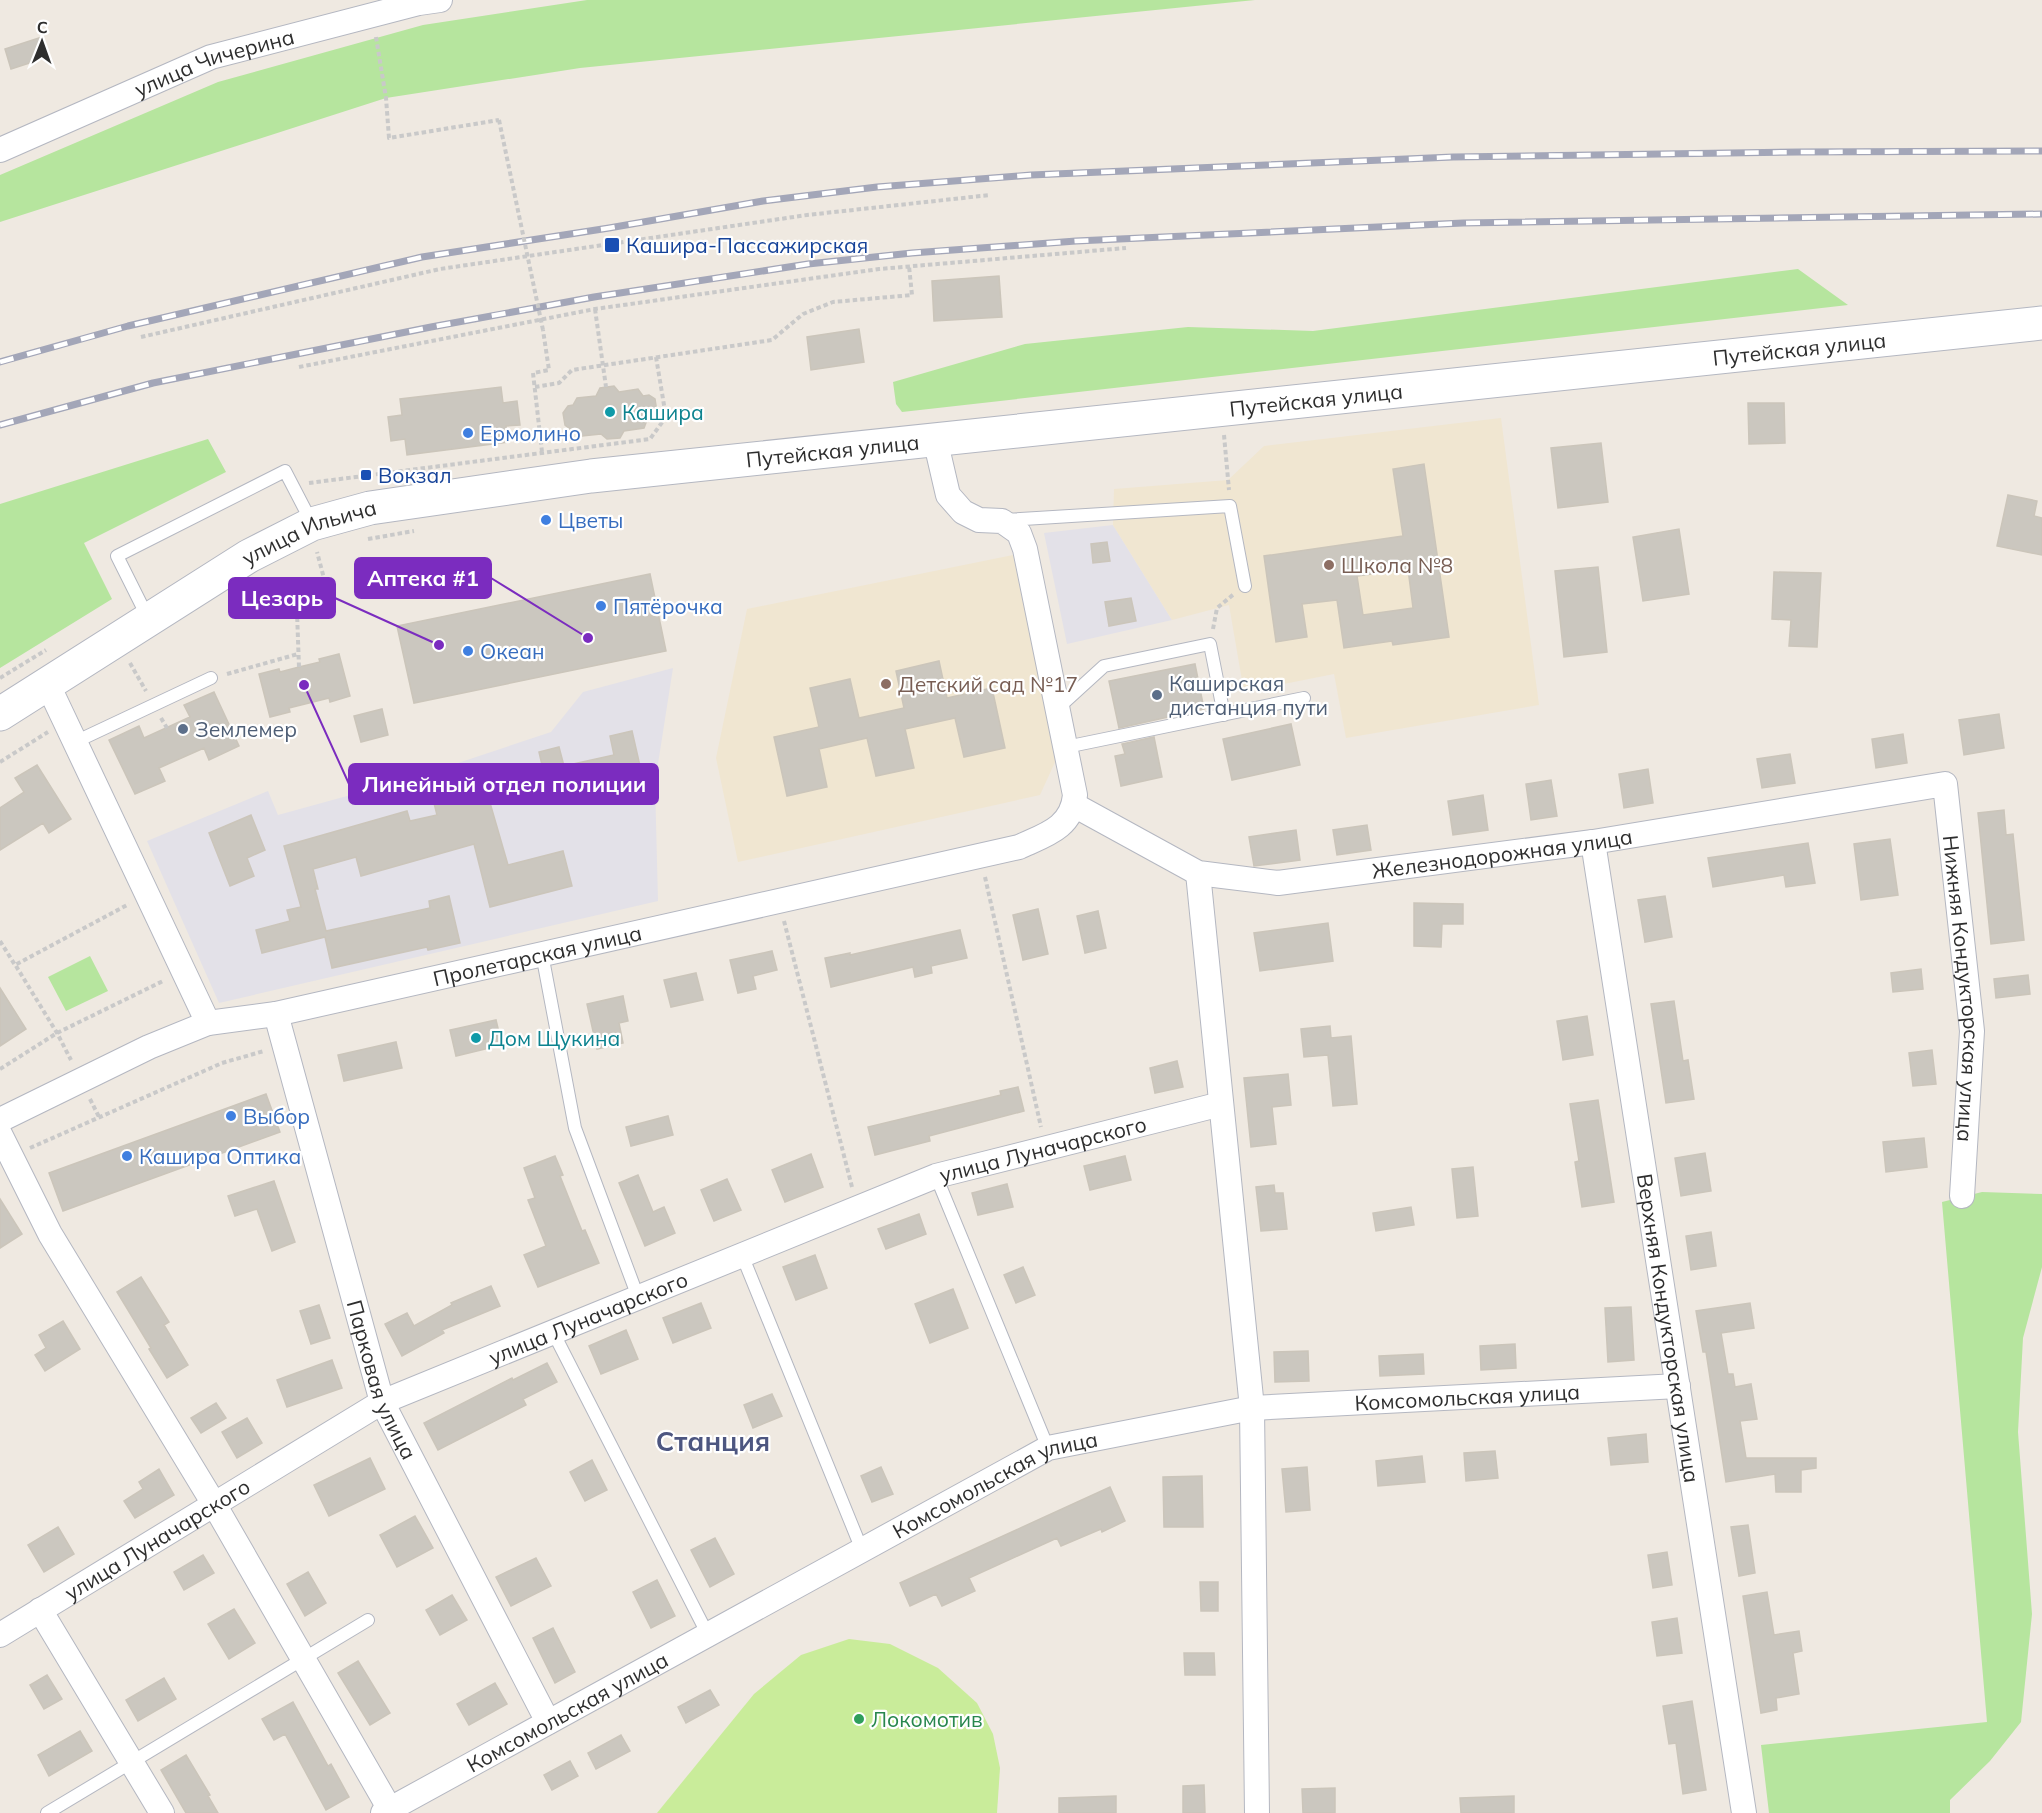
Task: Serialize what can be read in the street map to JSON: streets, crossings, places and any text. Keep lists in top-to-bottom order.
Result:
{
  "streets": {
    "main road": ["Путейская улица", "улица Ильича"],
    "street": [
      "улица Чичерина",
      "Железнодорожная улица",
      "Пролетарская улица",
      "Нижняя Кондукторская улица",
      "улица Луначарского",
      "Верхняя Кондукторская улица",
      "Парковая улица",
      "Комсомольская улица"
    ]
  },
  "crossings": [
    ["Путейская улица", "улица Ильича"],
    ["Железнодорожная улица", "Пролетарская улица"],
    ["Железнодорожная улица", "Нижняя Кондукторская улица"],
    ["Железнодорожная улица", "Верхняя Кондукторская улица"],
    ["Пролетарская улица", "Парковая улица"],
    ["улица Луначарского", "Парковая улица"],
    ["Верхняя Кондукторская улица", "Комсомольская улица"],
    ["Парковая улица", "Комсомольская улица"]
  ],
  "districts": ["Станция"],
  "places": {
    "transit": ["Кашира-Пассажирская", "Вокзал"],
    "other": [
      "Кашира",
      "Ермолино",
      "Цветы",
      "Школа №8",
      "Пятёрочка",
      "Аптека #1",
      "Цезарь",
      "Океан",
      "Детский сад №17",
      "Линейный отдел полиции",
      "Каширская дистанция пути",
      "Землемер",
      "Дом Щукина",
      "Выбор",
      "Кашира Оптика",
      "Локомотив"
    ]
  },
  "north": "top"
}
